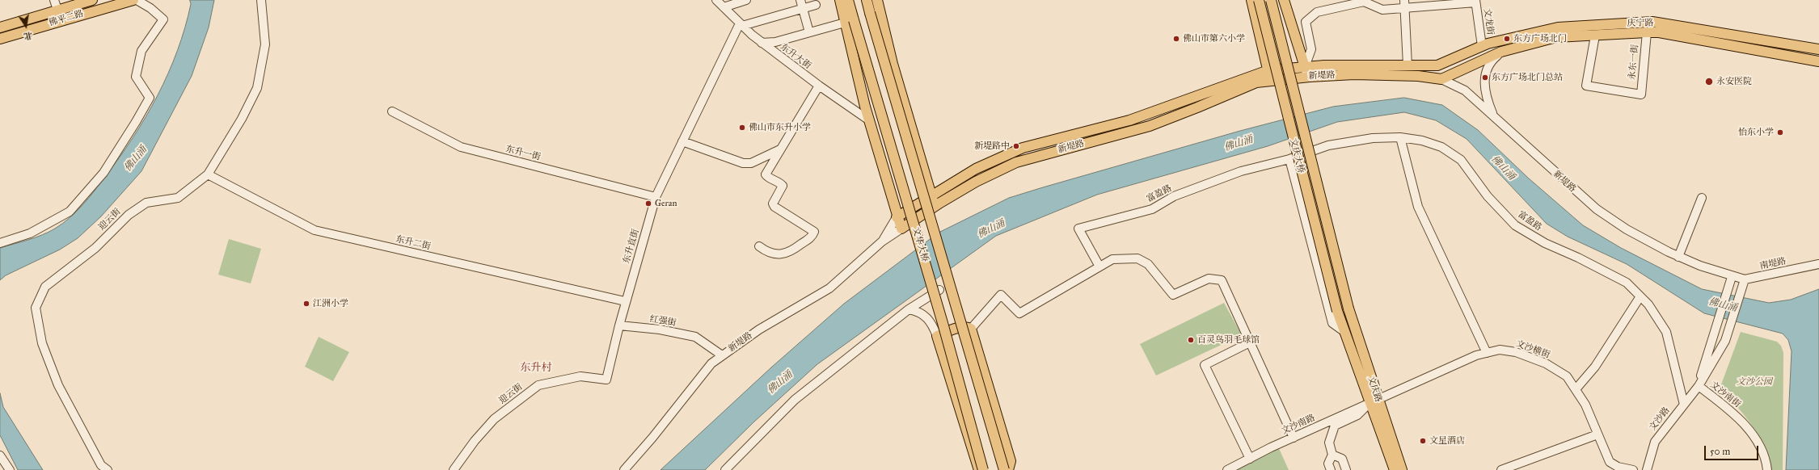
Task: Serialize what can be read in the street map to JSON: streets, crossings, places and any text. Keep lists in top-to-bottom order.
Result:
{
  "streets": {
    "main road": [
      "佛平二路",
      "庆宁路",
      "新堤路",
      "文庆大桥",
      "文华大桥",
      "文庆路"
    ],
    "street": [
      "文龙街",
      "东升大街",
      "永东一街",
      "东升一街",
      "富盈路",
      "迎云街",
      "东升二街",
      "东升直街",
      "南堤路",
      "红强街",
      "文沙横街",
      "文沙南街",
      "文沙路",
      "文沙南路"
    ]
  },
  "crossings": [
    ["文龙街", "庆宁路"],
    ["文龙街", "新堤路"],
    ["庆宁路", "永东一街"],
    ["庆宁路", "新堤路"],
    ["东升大街", "东升直街"],
    ["新堤路", "南堤路"],
    ["新堤路", "红强街"],
    ["新堤路", "文沙路"],
    ["东升一街", "东升直街"],
    ["文庆大桥", "文庆路"],
    ["富盈路", "文沙路"],
    ["迎云街", "东升二街"],
    ["迎云街", "红强街"],
    ["东升二街", "东升直街"],
    ["南堤路", "文沙路"],
    ["文沙横街", "文庆路"],
    ["文沙横街", "文沙南路"],
    ["文庆路", "文沙南路"],
    ["文沙南街", "文沙路"]
  ],
  "districts": ["东升村"],
  "water": ["佛山涌"],
  "parks": ["文沙公园"],
  "places": [
    "佛山市第六小学",
    "东方广场北门",
    "东方广场北门总站",
    "永安医院",
    "佛山市东升小学",
    "怡东小学",
    "新堤路中",
    "Geran",
    "江洲小学",
    "百灵鸟羽毛球馆",
    "文星酒店"
  ],
  "scale_bar": "50 m",
  "north": "bottom"
}
